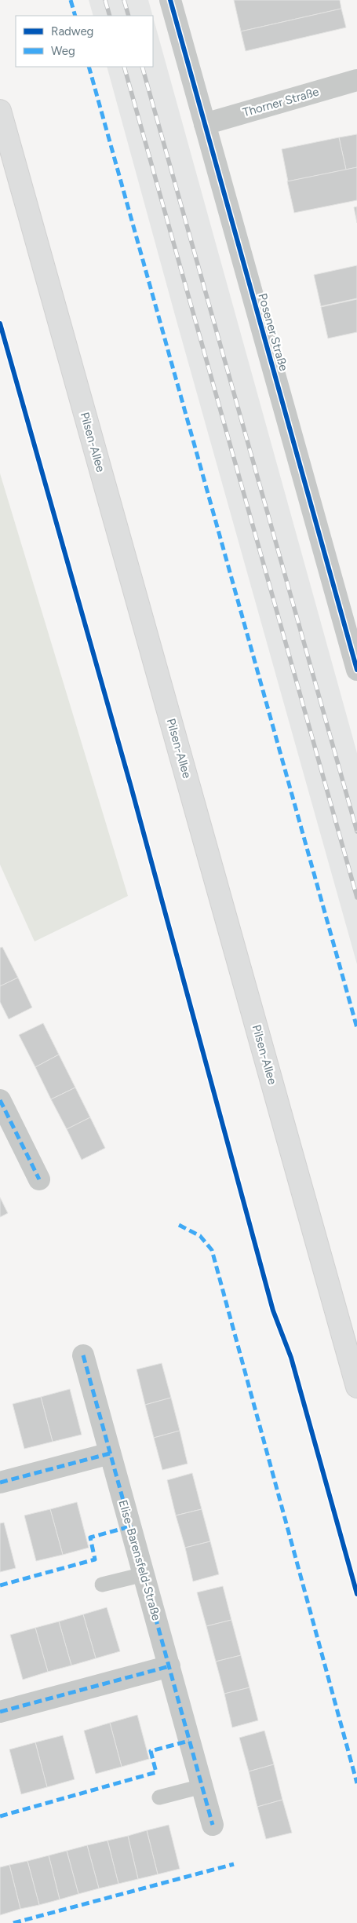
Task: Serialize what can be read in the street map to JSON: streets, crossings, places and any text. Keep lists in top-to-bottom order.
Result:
{
  "streets": {
    "main road": ["Pilsen-Allee"],
    "street": ["Thorner Straße", "Posener Straße", "Elise-Barensfeld-Straße"]
  },
  "crossings": [
    ["Thorner Straße", "Posener Straße"]
  ],
  "legend": ["Radweg", "Weg"]
}
